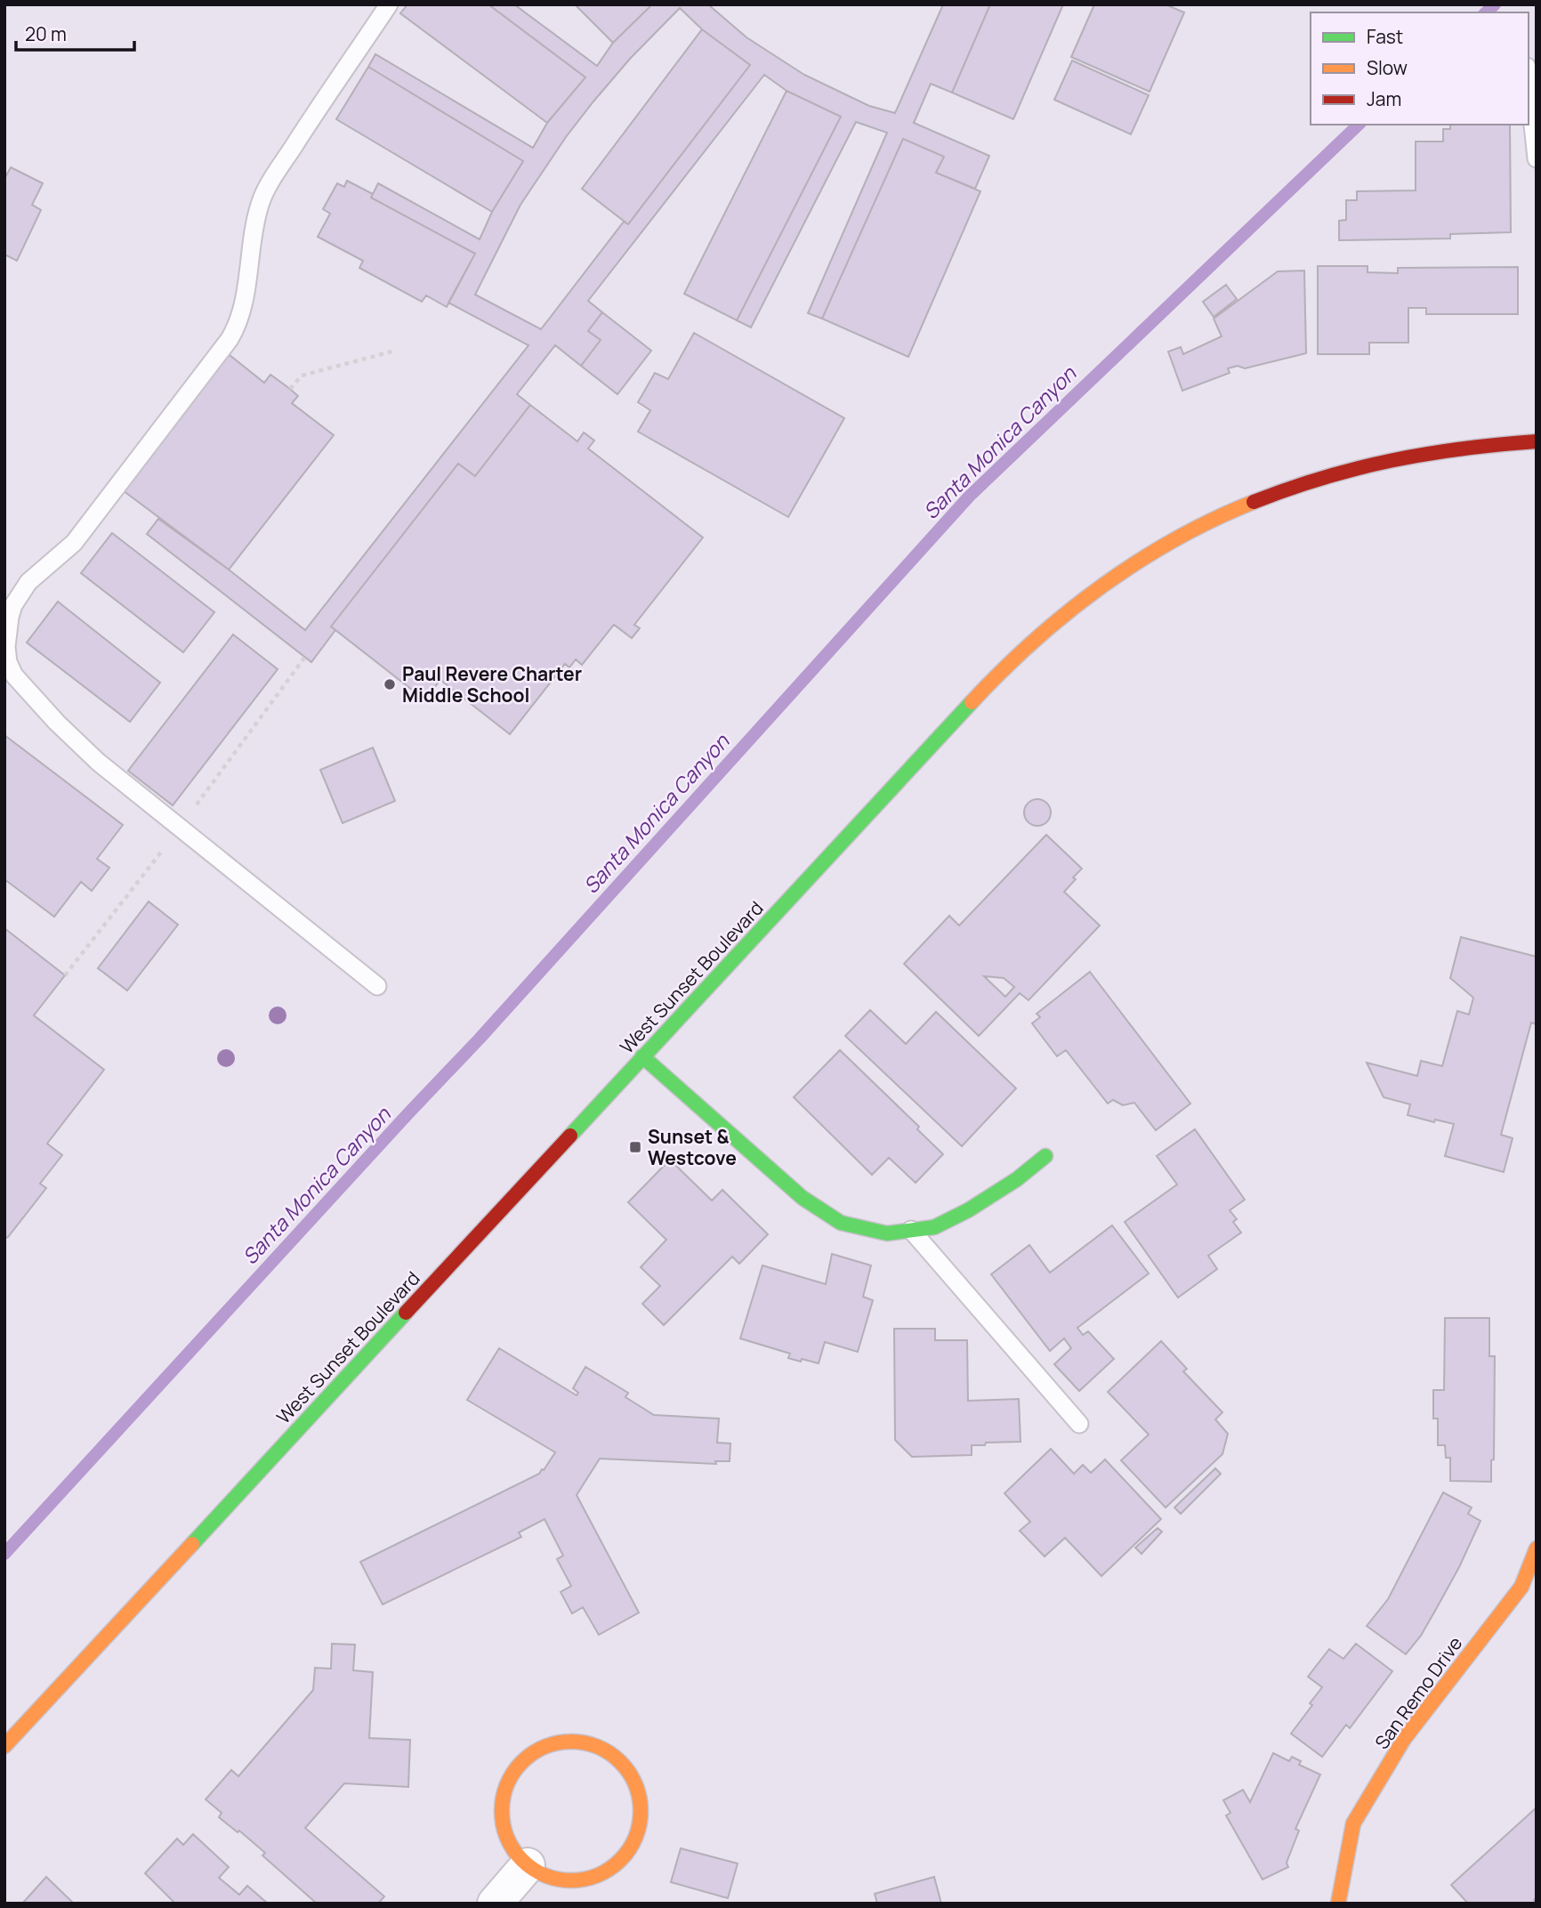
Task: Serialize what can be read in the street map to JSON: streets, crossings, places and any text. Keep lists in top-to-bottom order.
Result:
{
  "streets": {
    "main road": ["West Sunset Boulevard", "San Remo Drive"]
  },
  "water": ["Santa Monica Canyon"],
  "places": {
    "other": ["Paul Revere Charter Middle School"],
    "transit": ["Sunset & Westcove"]
  },
  "legend": ["Fast", "Slow", "Jam"],
  "scale_bar": "20 m"
}
